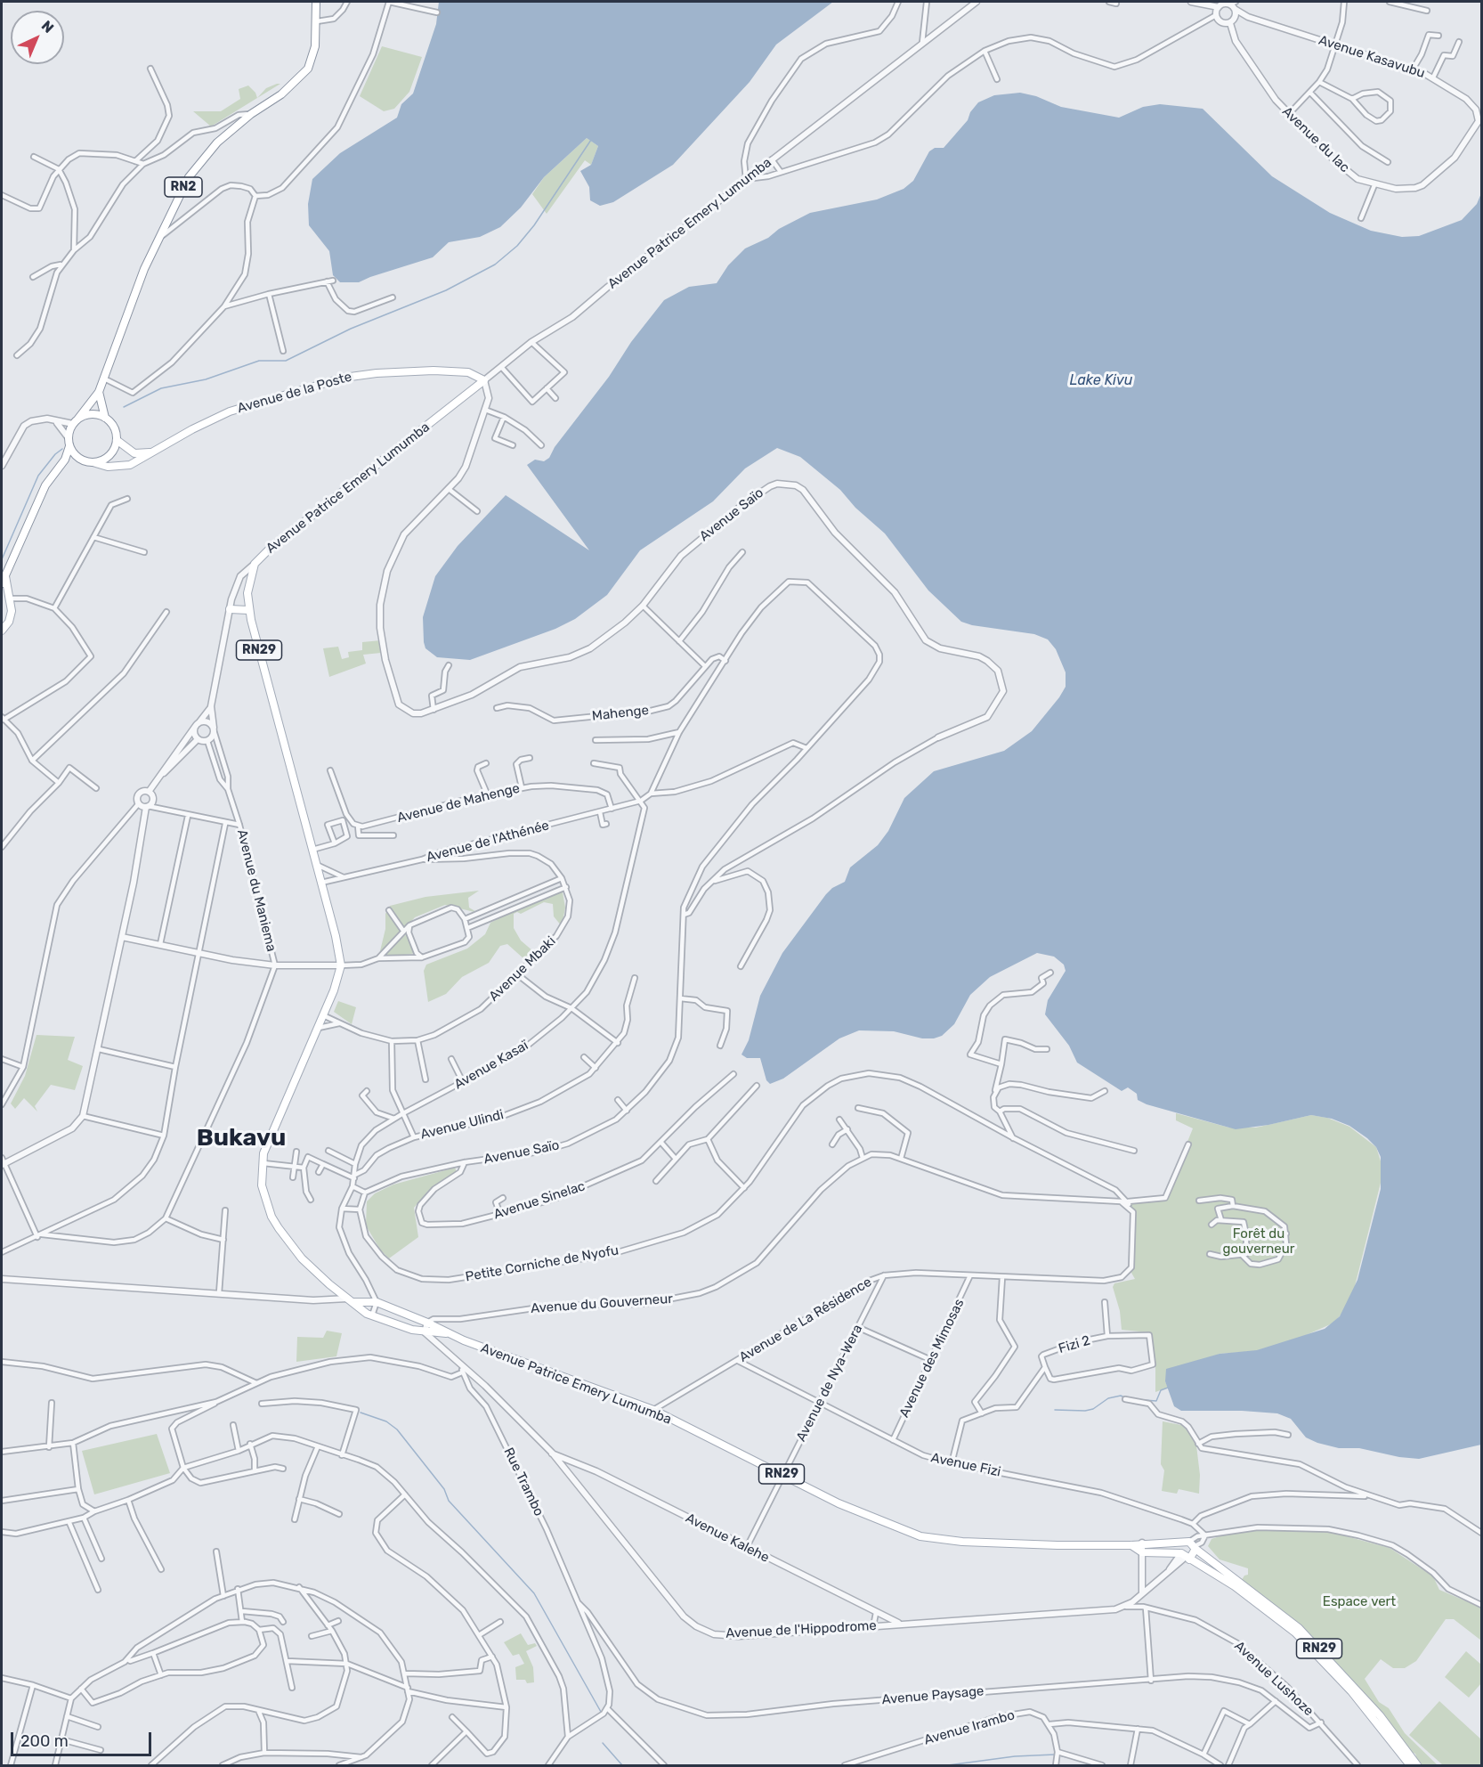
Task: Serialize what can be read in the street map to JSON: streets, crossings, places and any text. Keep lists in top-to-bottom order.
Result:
{
  "streets": {
    "main road": [
      "RN2",
      "Avenue Patrice Emery Lumumba",
      "Avenue de la Poste",
      "RN29"
    ],
    "street": [
      "Avenue Kasavubu",
      "Avenue du lac",
      "Avenue Saïo",
      "Mahenge",
      "Avenue de Mahenge",
      "Avenue de l'Athénée",
      "Avenue du Maniema",
      "Avenue Mbaki",
      "Avenue Kasaï",
      "Avenue Ulindi",
      "Avenue Sinelac",
      "Petite Corniche de Nyofu",
      "Avenue du Gouverneur",
      "Avenue de La Résidence",
      "Fizi 2",
      "Avenue des Mimosas",
      "Avenue de Nya-Wera",
      "Avenue Fizi",
      "Rue Trambo",
      "Avenue Kalehe",
      "Avenue de l'Hippodrome",
      "Avenue Lushoze",
      "Avenue Paysage",
      "Avenue Irambo"
    ]
  },
  "crossings": [
    ["Avenue Kasavubu", "Avenue du lac"],
    ["RN2", "Avenue de la Poste"],
    ["Avenue Patrice Emery Lumumba", "Avenue de la Poste"],
    ["Avenue Patrice Emery Lumumba", "Avenue Saïo"],
    ["Avenue Patrice Emery Lumumba", "RN29"],
    ["Avenue Patrice Emery Lumumba", "Avenue de l'Athénée"],
    ["Avenue Patrice Emery Lumumba", "Avenue Mbaki"],
    ["Avenue Patrice Emery Lumumba", "Avenue du Gouverneur"],
    ["Avenue Patrice Emery Lumumba", "Avenue de La Résidence"],
    ["Avenue Patrice Emery Lumumba", "Avenue de Nya-Wera"],
    ["Avenue Patrice Emery Lumumba", "Avenue de l'Hippodrome"],
    ["Avenue de la Poste", "Avenue Saïo"],
    ["Avenue Saïo", "Avenue Sinelac"],
    ["RN29", "Avenue de l'Hippodrome"],
    ["Avenue de Mahenge", "Avenue de l'Athénée"],
    ["Avenue de l'Athénée", "Avenue Mbaki"],
    ["Avenue de l'Athénée", "Avenue Kasaï"],
    ["Avenue Kasaï", "Avenue Ulindi"],
    ["Avenue de La Résidence", "Avenue des Mimosas"],
    ["Avenue de La Résidence", "Avenue de Nya-Wera"],
    ["Avenue de La Résidence", "Avenue Fizi"],
    ["Fizi 2", "Avenue Fizi"],
    ["Avenue des Mimosas", "Avenue Fizi"],
    ["Avenue de Nya-Wera", "Avenue Fizi"],
    ["Avenue de Nya-Wera", "Avenue Kalehe"],
    ["Rue Trambo", "Avenue de l'Hippodrome"],
    ["Rue Trambo", "Avenue Paysage"],
    ["Avenue Kalehe", "Avenue de l'Hippodrome"],
    ["Avenue de l'Hippodrome", "Avenue Lushoze"],
    ["Avenue Lushoze", "Avenue Paysage"]
  ],
  "districts": ["Bukavu"],
  "water": ["Lake Kivu"],
  "parks": ["Forêt du gouverneur", "Espace vert"],
  "scale_bar": "200 m",
  "north": "top right"
}
